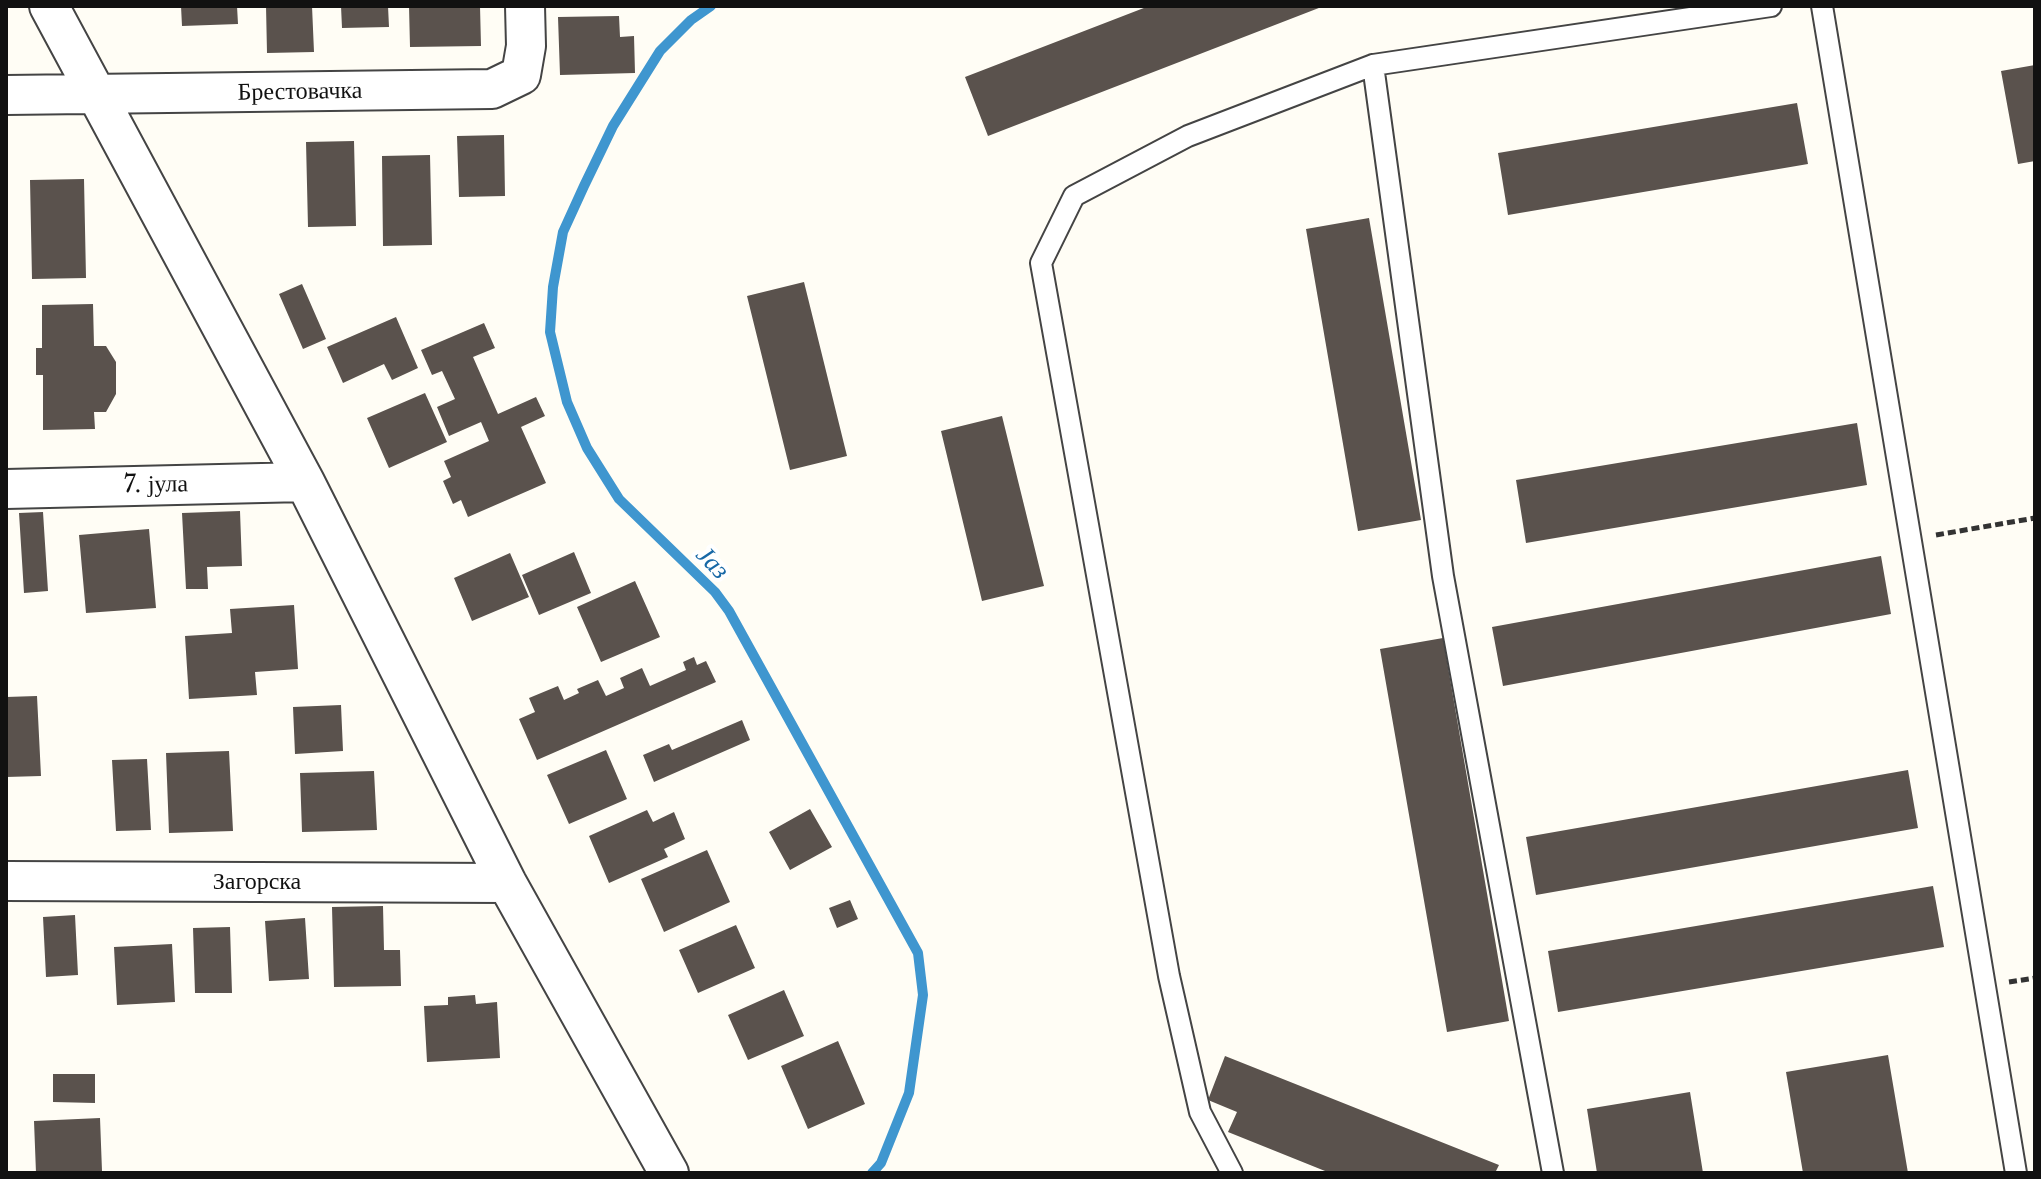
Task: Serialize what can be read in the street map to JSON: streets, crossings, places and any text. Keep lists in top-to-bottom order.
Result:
{
  "streets": {
    "street": ["Брестовачка", "7. јула", "Загорска"]
  },
  "water": ["Јаз"]
}
